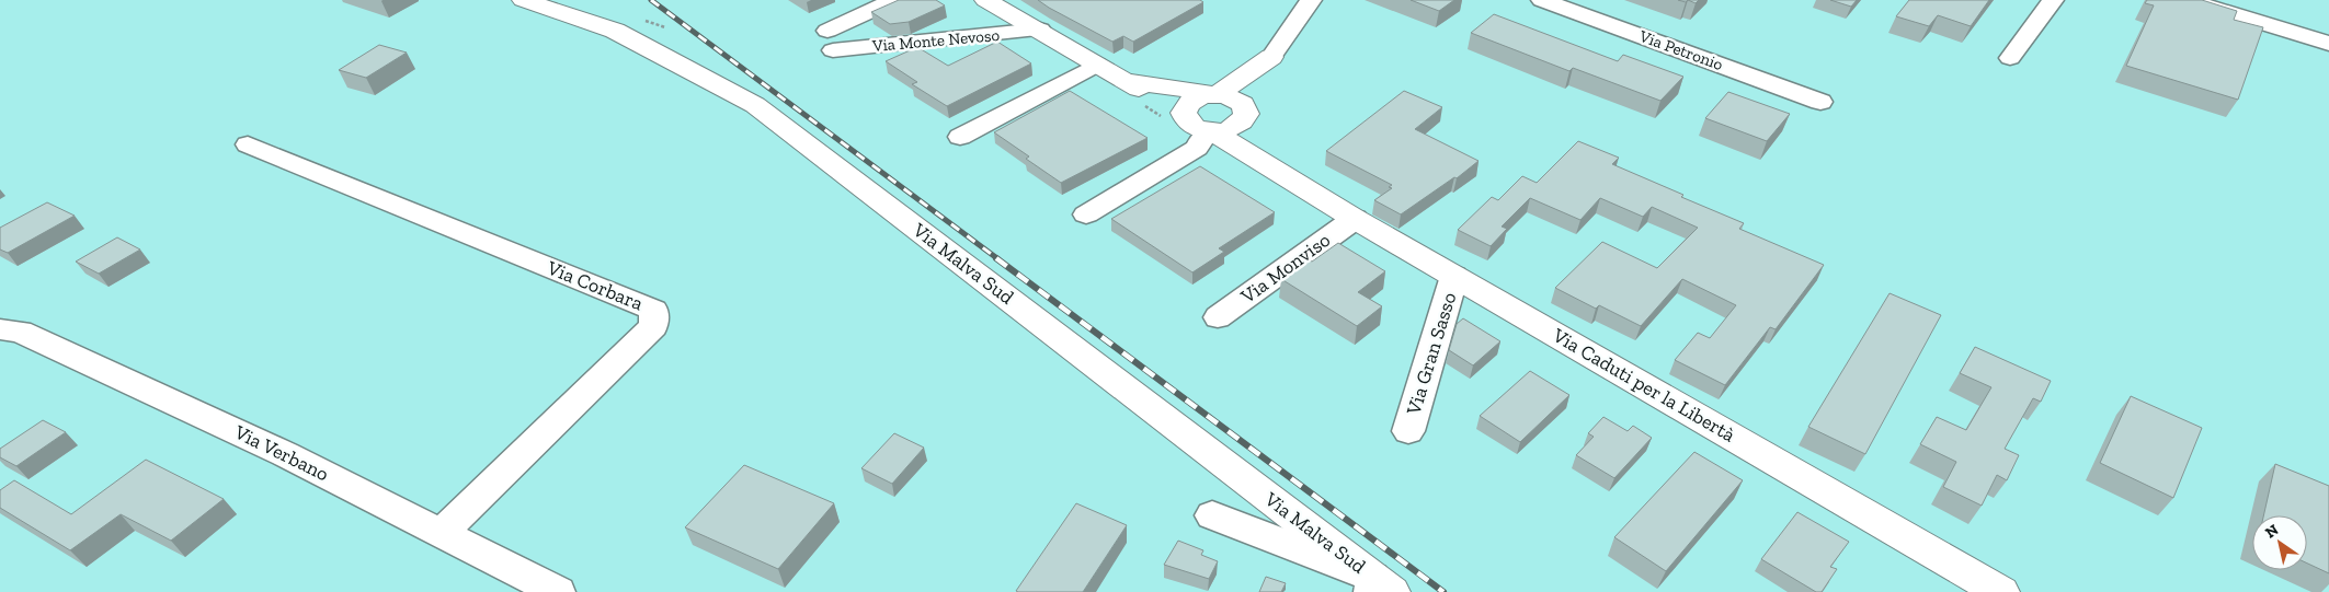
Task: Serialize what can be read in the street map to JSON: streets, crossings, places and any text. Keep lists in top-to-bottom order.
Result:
{
  "streets": {
    "street": [
      "Via Monte Nevoso",
      "Via Petronio",
      "Via Malva Sud",
      "Via Monviso",
      "Via Corbara",
      "Via Gran Sasso",
      "Via Caduti per la Libertà",
      "Via Verbano"
    ]
  },
  "crossings": [
    ["Via Monviso", "Via Caduti per la Libertà"],
    ["Via Corbara", "Via Verbano"],
    ["Via Gran Sasso", "Via Caduti per la Libertà"]
  ],
  "north": "top left"
}
